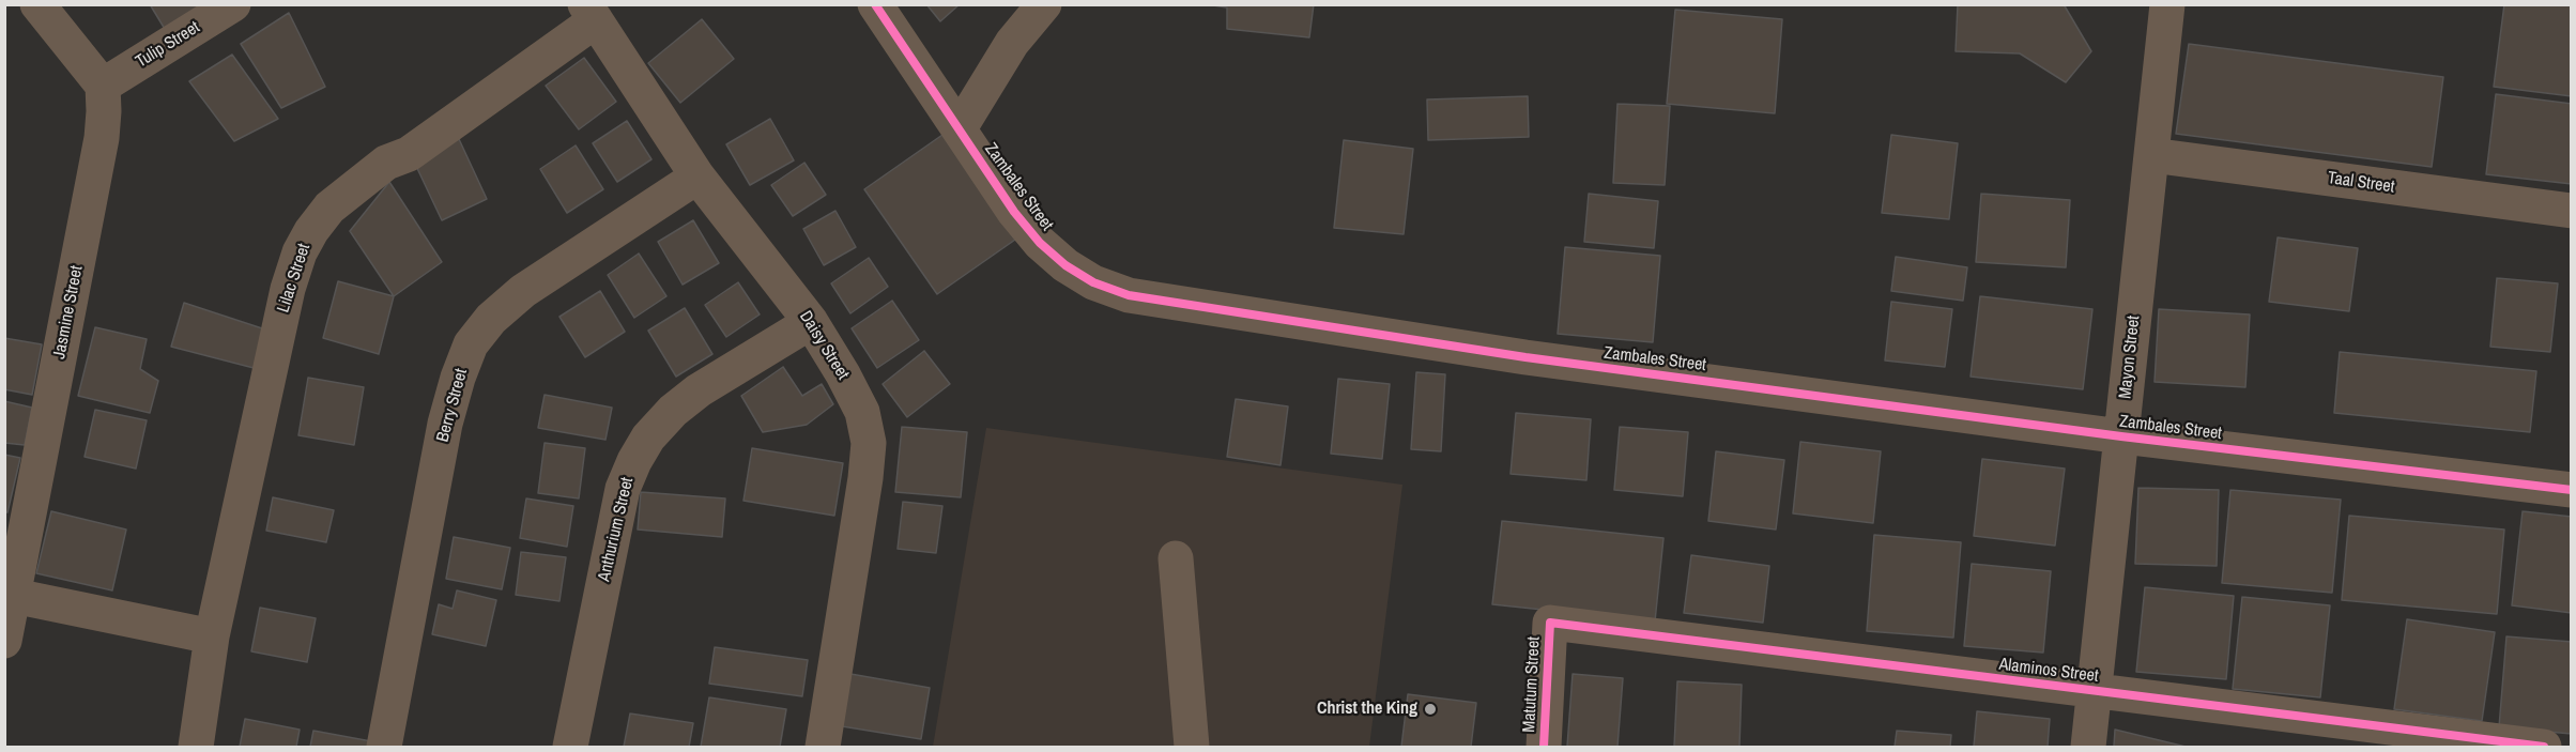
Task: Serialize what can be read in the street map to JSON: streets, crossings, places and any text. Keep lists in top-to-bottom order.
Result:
{
  "streets": {
    "street": [
      "Tulip Street",
      "Taal Street",
      "Zambales Street",
      "Lilac Street",
      "Jasmine Street",
      "Daisy Street",
      "Mayon Street",
      "Berry Street",
      "Anthurium Street",
      "Alaminos Street",
      "Matutum Street"
    ]
  },
  "crossings": [
    ["Tulip Street", "Jasmine Street"],
    ["Taal Street", "Mayon Street"],
    ["Zambales Street", "Mayon Street"],
    ["Lilac Street", "Daisy Street"],
    ["Daisy Street", "Berry Street"],
    ["Daisy Street", "Anthurium Street"],
    ["Mayon Street", "Alaminos Street"],
    ["Alaminos Street", "Matutum Street"]
  ],
  "places": ["Christ the King"]
}
